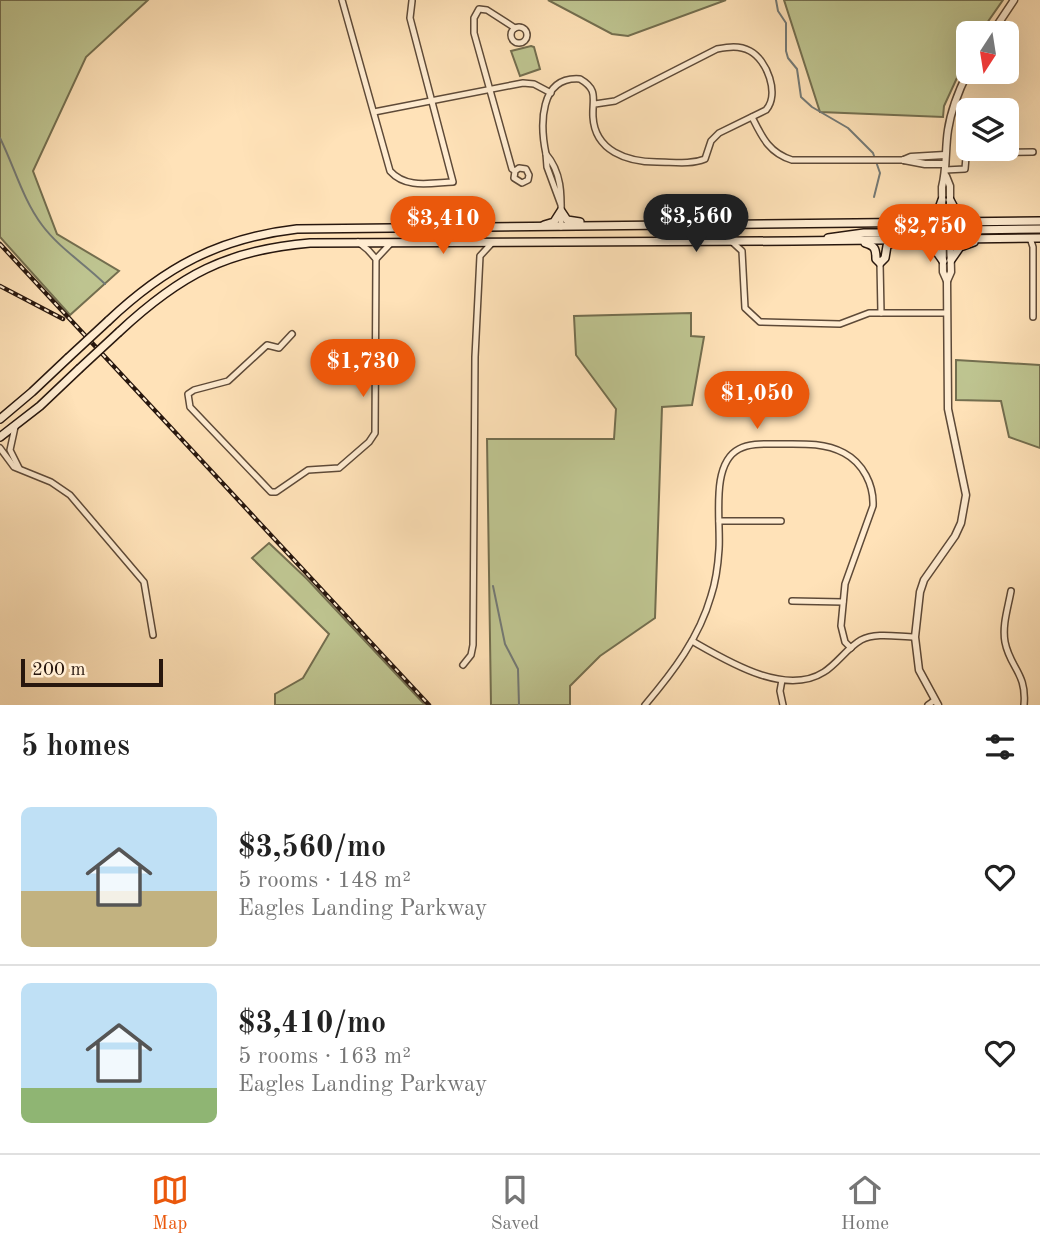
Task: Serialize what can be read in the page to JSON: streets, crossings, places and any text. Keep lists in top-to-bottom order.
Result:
{
  "scale_bar": "200 m",
  "north": "bottom",
  "page": {
    "price": [
      "$3,560",
      "$3,410",
      "$2,750",
      "$1,730",
      "$1,050"
    ],
    "scale": "200 m",
    "heading": "5 homes",
    "list": [
      {
        "name": "$3,560/mo",
        "note": "5 rooms · 148 m² · Eagles Landing Parkway"
      },
      {
        "name": "$3,410/mo",
        "note": "5 rooms · 163 m² · Eagles Landing Parkway"
      }
    ],
    "tabs": ["Map", "Saved", "Home"]
  }
}
